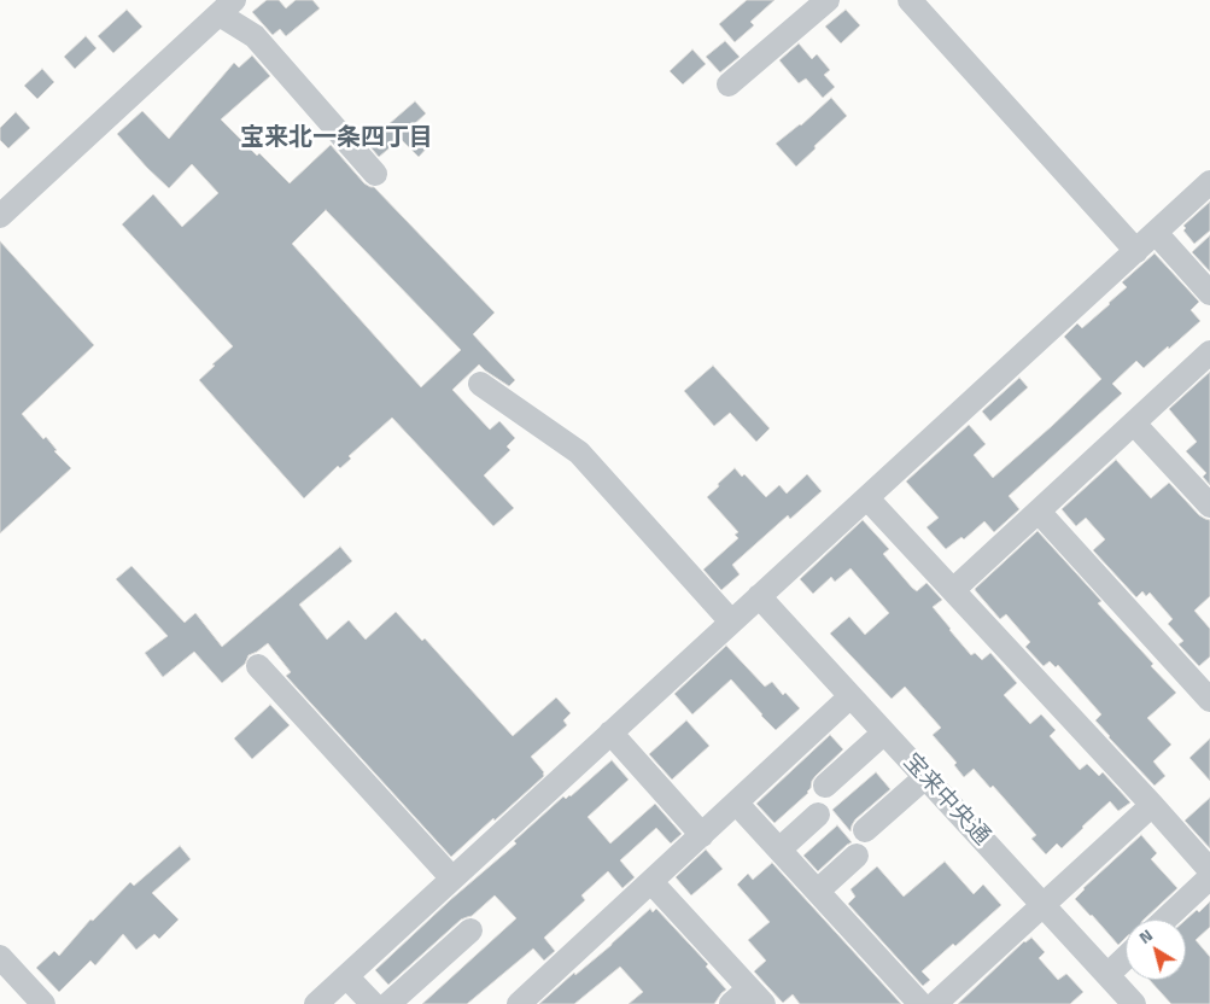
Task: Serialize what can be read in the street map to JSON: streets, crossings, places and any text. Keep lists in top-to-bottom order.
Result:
{
  "streets": {
    "street": ["宝来中央通"]
  },
  "districts": ["宝来北一条四丁目"],
  "north": "top left"
}
